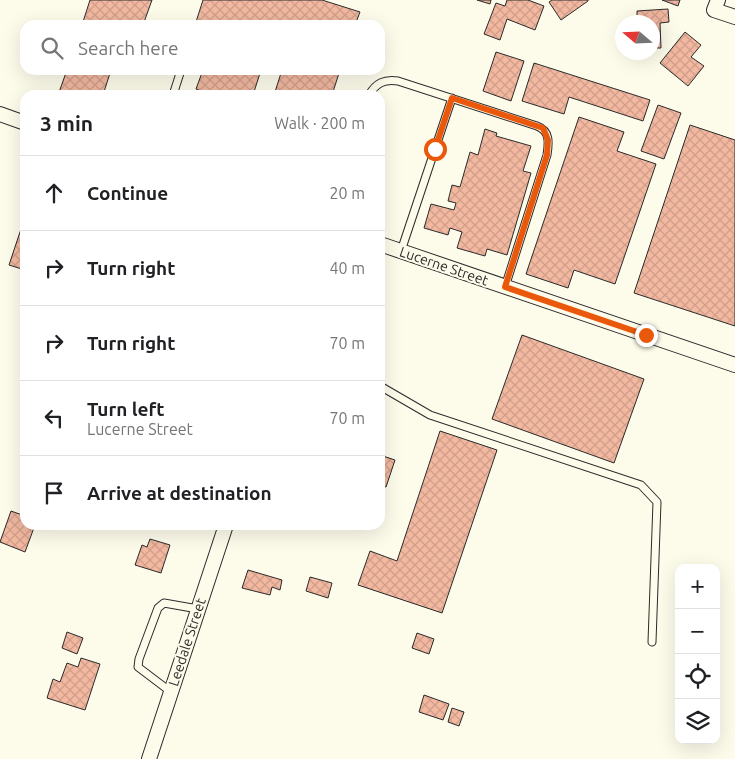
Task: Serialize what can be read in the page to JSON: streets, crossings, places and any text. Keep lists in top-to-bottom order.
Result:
{
  "streets": {
    "street": ["Lucerne Street", "Leedale Street"]
  },
  "north": "left",
  "page": {
    "search": "Search here",
    "heading": ["3 min", "Walk · 200 m"],
    "list": [
      ["Continue", "20 m"],
      ["Turn right", "40 m"],
      ["Turn right", "70 m"],
      ["Turn left", "Lucerne Street", "70 m"],
      "Arrive at destination"
    ],
    "map_buttons": ["+", "−"]
  }
}
